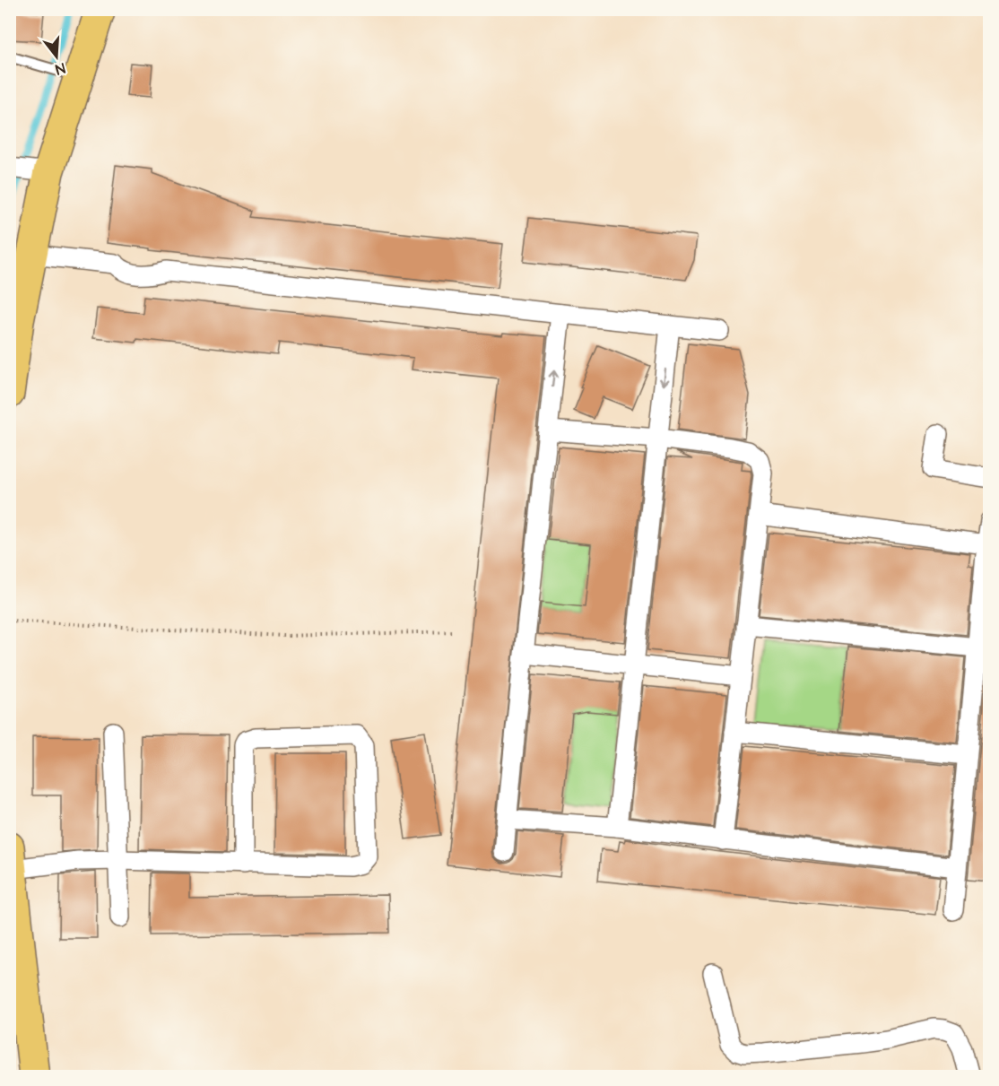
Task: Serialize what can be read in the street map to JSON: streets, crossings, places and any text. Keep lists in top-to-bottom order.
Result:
{
  "north": "bottom"
}
